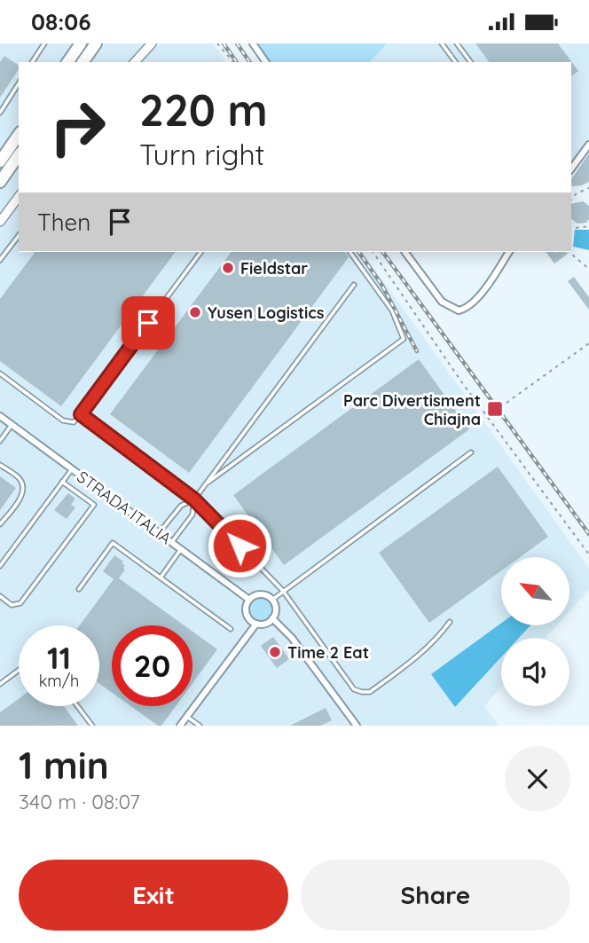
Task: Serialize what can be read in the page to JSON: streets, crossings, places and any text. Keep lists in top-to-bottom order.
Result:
{
  "streets": {
    "street": ["STRADA ITALIA"]
  },
  "places": {
    "other": ["Fieldstar", "Yusen Logistics", "Time 2 Eat"],
    "transit": ["Parc Divertisment Chiajna"]
  },
  "north": "top left",
  "page": {
    "status": "08:06",
    "turn": ["220 m", "Turn right"],
    "then": "Then",
    "speed": "11 km/h",
    "limit": "20",
    "heading": ["1 min", "340 m · 08:07"],
    "buttons": ["Exit", "Share"]
  }
}
